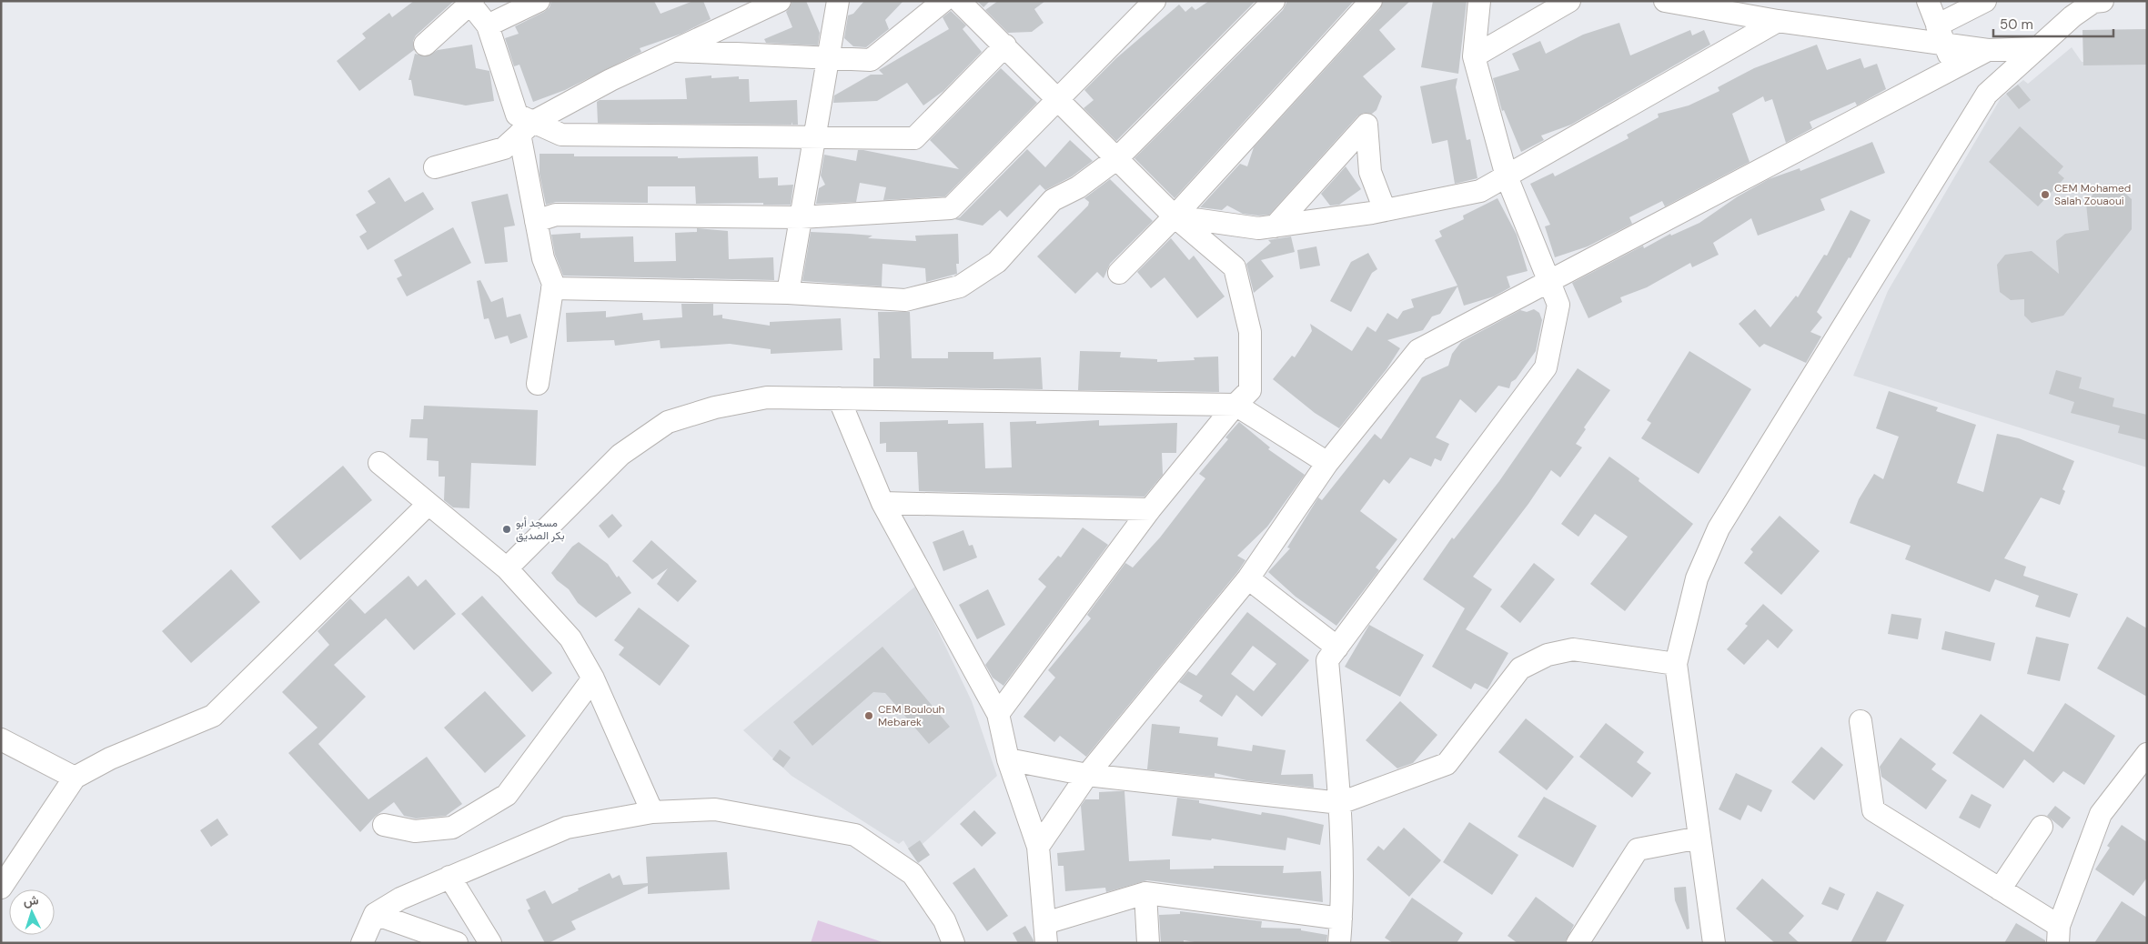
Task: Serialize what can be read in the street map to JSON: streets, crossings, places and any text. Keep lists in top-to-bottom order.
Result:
{
  "places": ["CEM Mohamed Salah Zouaoui", "مسجد أبو بكر الصديق", "CEM Boulouh Mebarek"],
  "scale_bar": "50 m",
  "north": "top"
}
